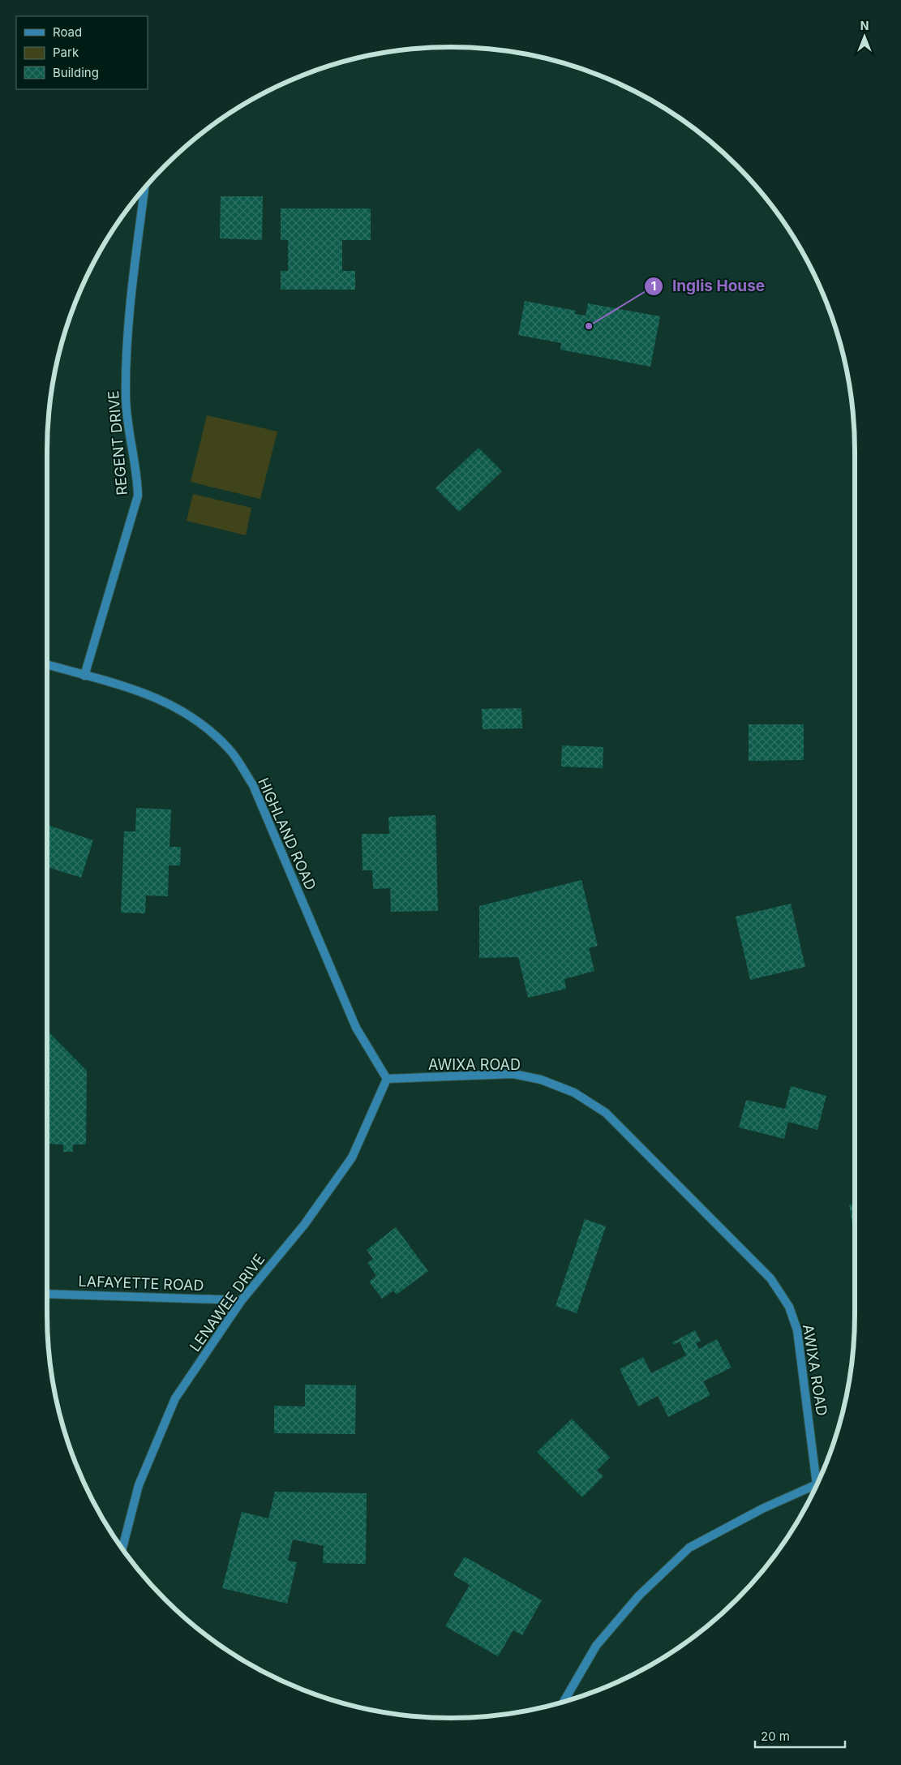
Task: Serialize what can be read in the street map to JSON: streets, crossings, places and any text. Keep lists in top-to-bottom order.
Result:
{
  "streets": {
    "street": [
      "REGENT DRIVE",
      "HIGHLAND ROAD",
      "AWIXA ROAD",
      "LAFAYETTE ROAD",
      "LENAWEE DRIVE"
    ]
  },
  "crossings": [
    ["REGENT DRIVE", "HIGHLAND ROAD"],
    ["HIGHLAND ROAD", "AWIXA ROAD"],
    ["HIGHLAND ROAD", "LENAWEE DRIVE"],
    ["AWIXA ROAD", "LENAWEE DRIVE"],
    ["LAFAYETTE ROAD", "LENAWEE DRIVE"]
  ],
  "places": ["Inglis House"],
  "legend": ["Road", "Park", "Building"],
  "scale_bar": "20 m",
  "north": "top"
}
